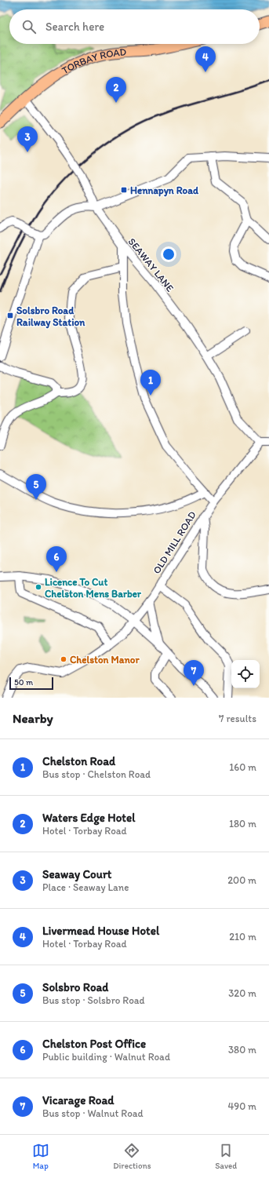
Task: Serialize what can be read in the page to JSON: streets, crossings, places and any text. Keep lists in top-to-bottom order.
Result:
{
  "streets": {
    "main road": ["TORBAY ROAD"],
    "street": ["SEAWAY LANE", "OLD MILL ROAD"]
  },
  "crossings": [
    ["TORBAY ROAD", "SEAWAY LANE"],
    ["SEAWAY LANE", "OLD MILL ROAD"]
  ],
  "places": {
    "transit": ["Hennapyn Road", "Solsbro Road Railway Station"],
    "other": ["Licence To Cut Chelston Mens Barber", "Chelston Manor"]
  },
  "scale_bar": "50 m",
  "page": {
    "search": "Search here",
    "pins": [
      "4",
      "2",
      "3",
      "1",
      "5",
      "6",
      "7"
    ],
    "scale": "50 m",
    "heading": ["Nearby", "7 results"],
    "list": [
      {
        "mark": "1",
        "name": "Chelston Road",
        "note": "Bus stop · Chelston Road",
        "value": "160 m"
      },
      {
        "mark": "2",
        "name": "Waters Edge Hotel",
        "note": "Hotel · Torbay Road",
        "value": "180 m"
      },
      {
        "mark": "3",
        "name": "Seaway Court",
        "note": "Place · Seaway Lane",
        "value": "200 m"
      },
      {
        "mark": "4",
        "name": "Livermead House Hotel",
        "note": "Hotel · Torbay Road",
        "value": "210 m"
      },
      {
        "mark": "5",
        "name": "Solsbro Road",
        "note": "Bus stop · Solsbro Road",
        "value": "320 m"
      },
      {
        "mark": "6",
        "name": "Chelston Post Office",
        "note": "Public building · Walnut Road",
        "value": "380 m"
      },
      {
        "mark": "7",
        "name": "Vicarage Road",
        "note": "Bus stop · Walnut Road",
        "value": "490 m"
      }
    ],
    "nav": ["Map", "Directions", "Saved"]
  }
}
